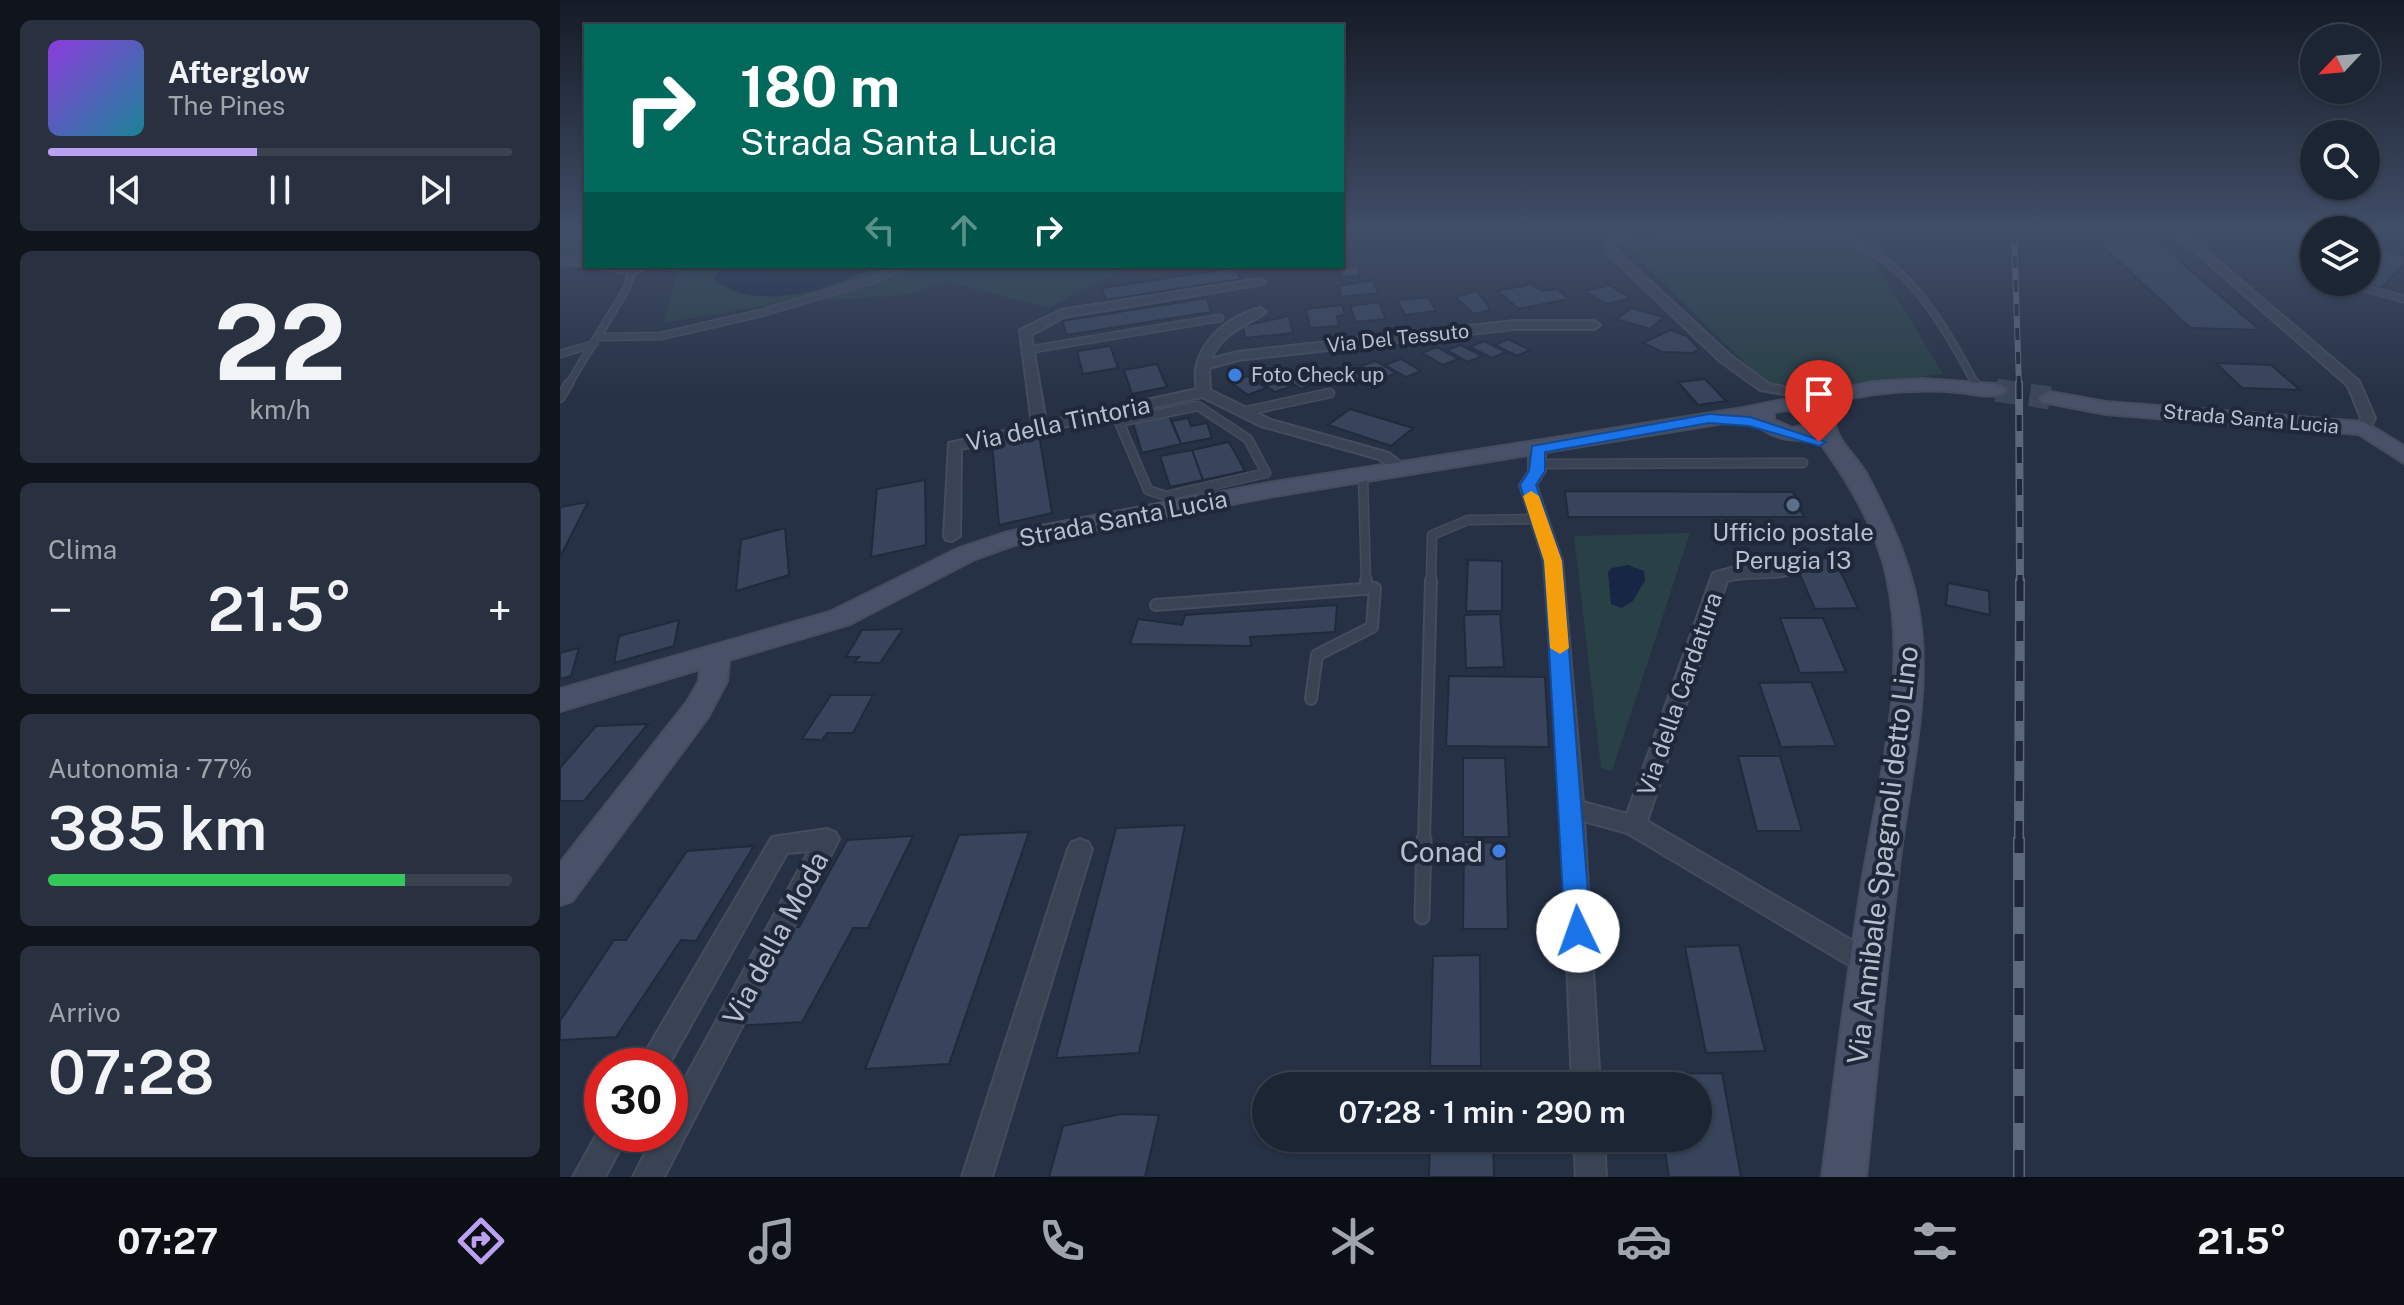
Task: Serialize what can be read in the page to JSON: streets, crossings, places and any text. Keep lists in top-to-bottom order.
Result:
{
  "streets": {
    "street": [
      "Via Del Tessuto",
      "Strada Santa Lucia",
      "Via della Tintoria",
      "Via della Cardatura",
      "Via Annibale Spagnoli detto Lino",
      "Via della Moda"
    ]
  },
  "crossings": [
    ["Strada Santa Lucia", "Via Annibale Spagnoli detto Lino"],
    ["Via della Cardatura", "Via Annibale Spagnoli detto Lino"]
  ],
  "places": ["Foto Check up", "Ufficio postale Perugia 13", "Conad"],
  "north": "bottom left",
  "page": {
    "turn": ["180 m", "Strada Santa Lucia"],
    "song": ["Afterglow", "The Pines"],
    "tile": [
      ["22", "km/h"],
      "Clima",
      ["Autonomia · 77%", "385 km"],
      ["Arrivo", "07:28"]
    ],
    "heat": ["−", "21.5°", "+"],
    "limit": "30",
    "trip": "07:28 · 1 min · 290 m",
    "tabs": ["07:27", "21.5°"]
  }
}
